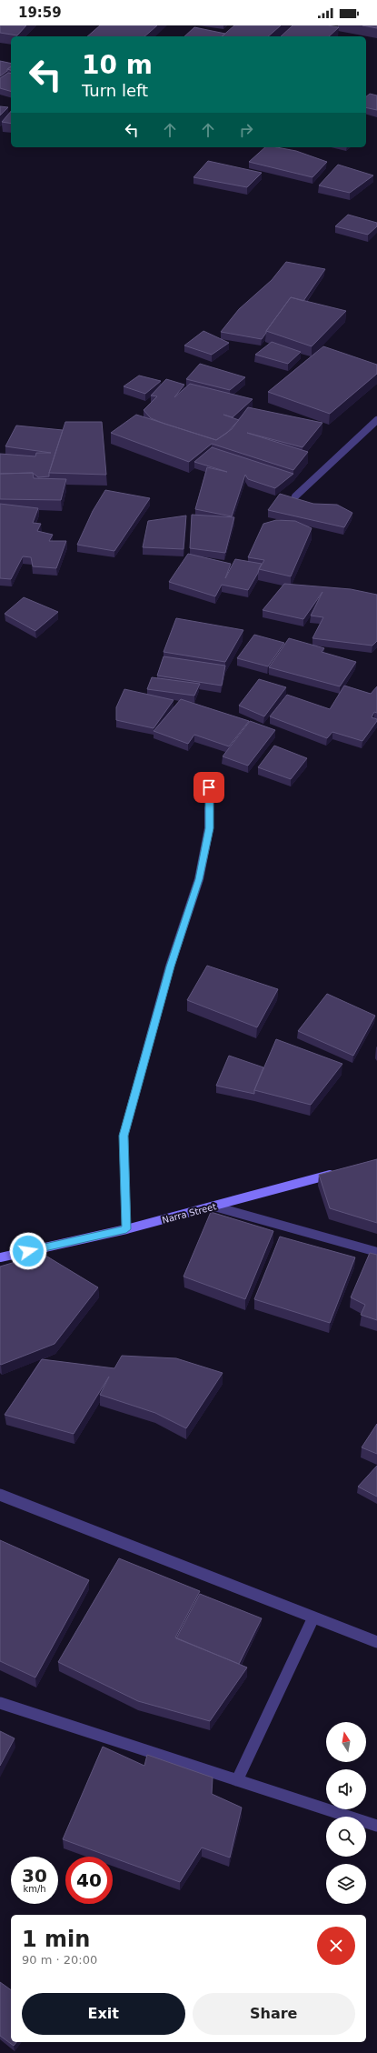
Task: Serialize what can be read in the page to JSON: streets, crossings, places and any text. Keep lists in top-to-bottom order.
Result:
{
  "streets": {
    "street": ["Narra Street"]
  },
  "north": "top",
  "page": {
    "status": "19:59",
    "turn": ["10 m", "Turn left"],
    "speed": "30 km/h",
    "limit": "40",
    "heading": ["1 min", "90 m · 20:00"],
    "buttons": ["Exit", "Share"]
  }
}
